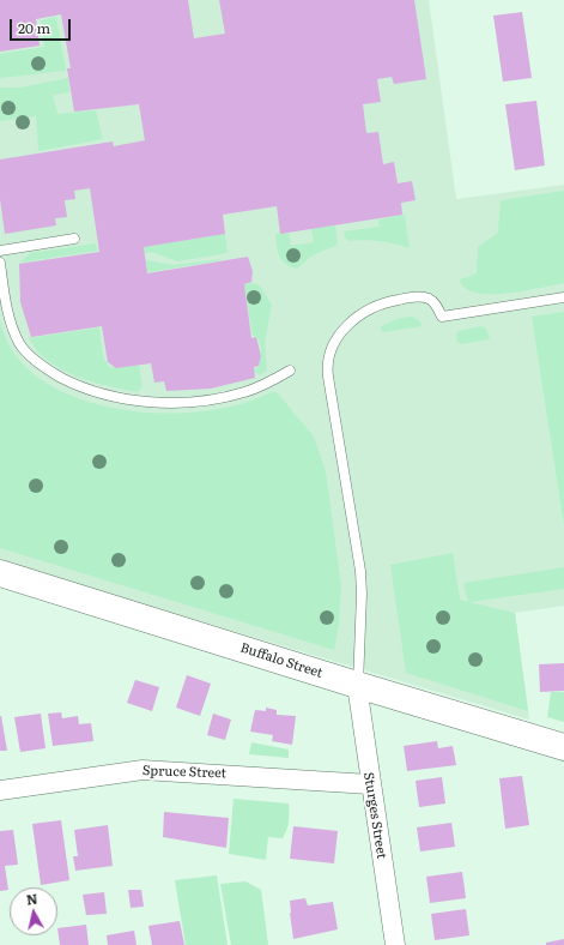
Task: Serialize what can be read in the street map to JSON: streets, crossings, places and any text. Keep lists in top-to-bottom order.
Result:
{
  "streets": {
    "street": ["Buffalo Street", "Spruce Street", "Sturges Street"]
  },
  "crossings": [
    ["Buffalo Street", "Sturges Street"],
    ["Spruce Street", "Sturges Street"]
  ],
  "scale_bar": "20 m",
  "north": "top"
}
